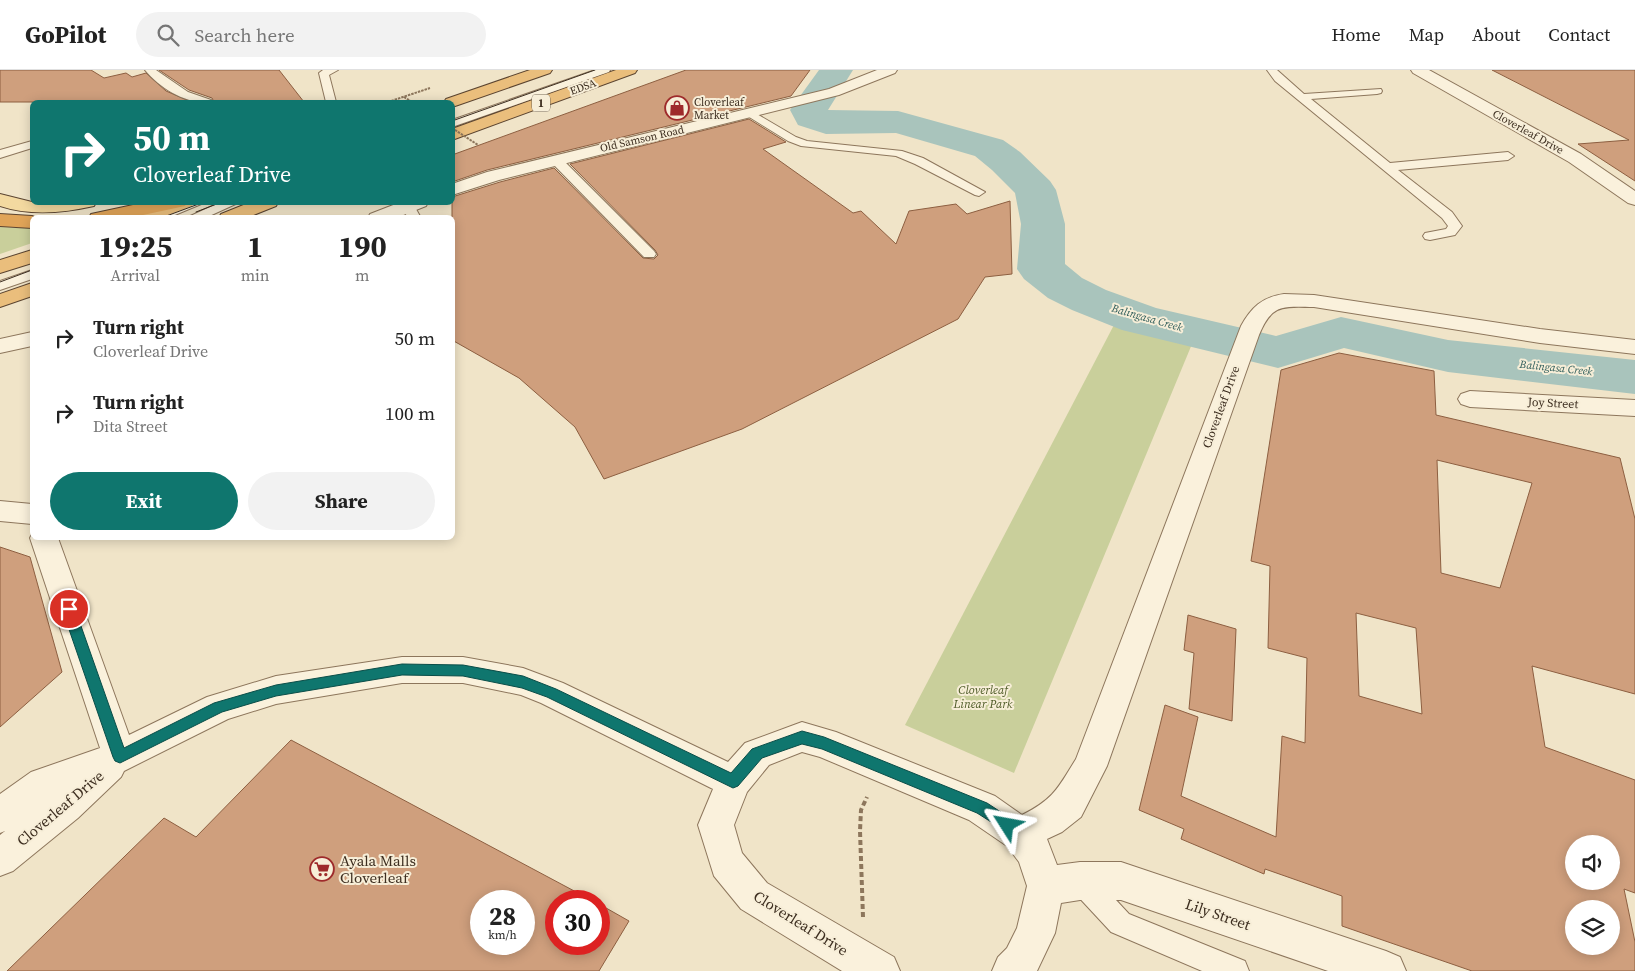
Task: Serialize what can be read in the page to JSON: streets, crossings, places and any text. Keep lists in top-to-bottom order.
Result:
{
  "streets": {
    "highway": ["EDSA", "1"],
    "street": [
      "Cloverleaf Drive",
      "Old Samson Road",
      "Joy Street",
      "Lily Street"
    ]
  },
  "crossings": [
    ["Cloverleaf Drive", "Lily Street"]
  ],
  "water": ["Balingasa Creek"],
  "parks": ["Cloverleaf Linear Park"],
  "places": {
    "shop": ["Cloverleaf Market"],
    "supermarket": ["Ayala Malls Cloverleaf"]
  },
  "page": {
    "header": "GoPilot",
    "search": "Search here",
    "nav": [
      "Home",
      "Map",
      "About",
      "Contact"
    ],
    "turn": ["50 m", "Cloverleaf Drive"],
    "eta": [
      "19:25",
      "Arrival",
      "1",
      "min",
      "190",
      "m"
    ],
    "list": [
      {
        "name": "Turn right",
        "note": "Cloverleaf Drive",
        "value": "50 m"
      },
      {
        "name": "Turn right",
        "note": "Dita Street",
        "value": "100 m"
      }
    ],
    "buttons": ["Exit", "Share"],
    "speed": "28 km/h",
    "limit": "30"
  }
}
